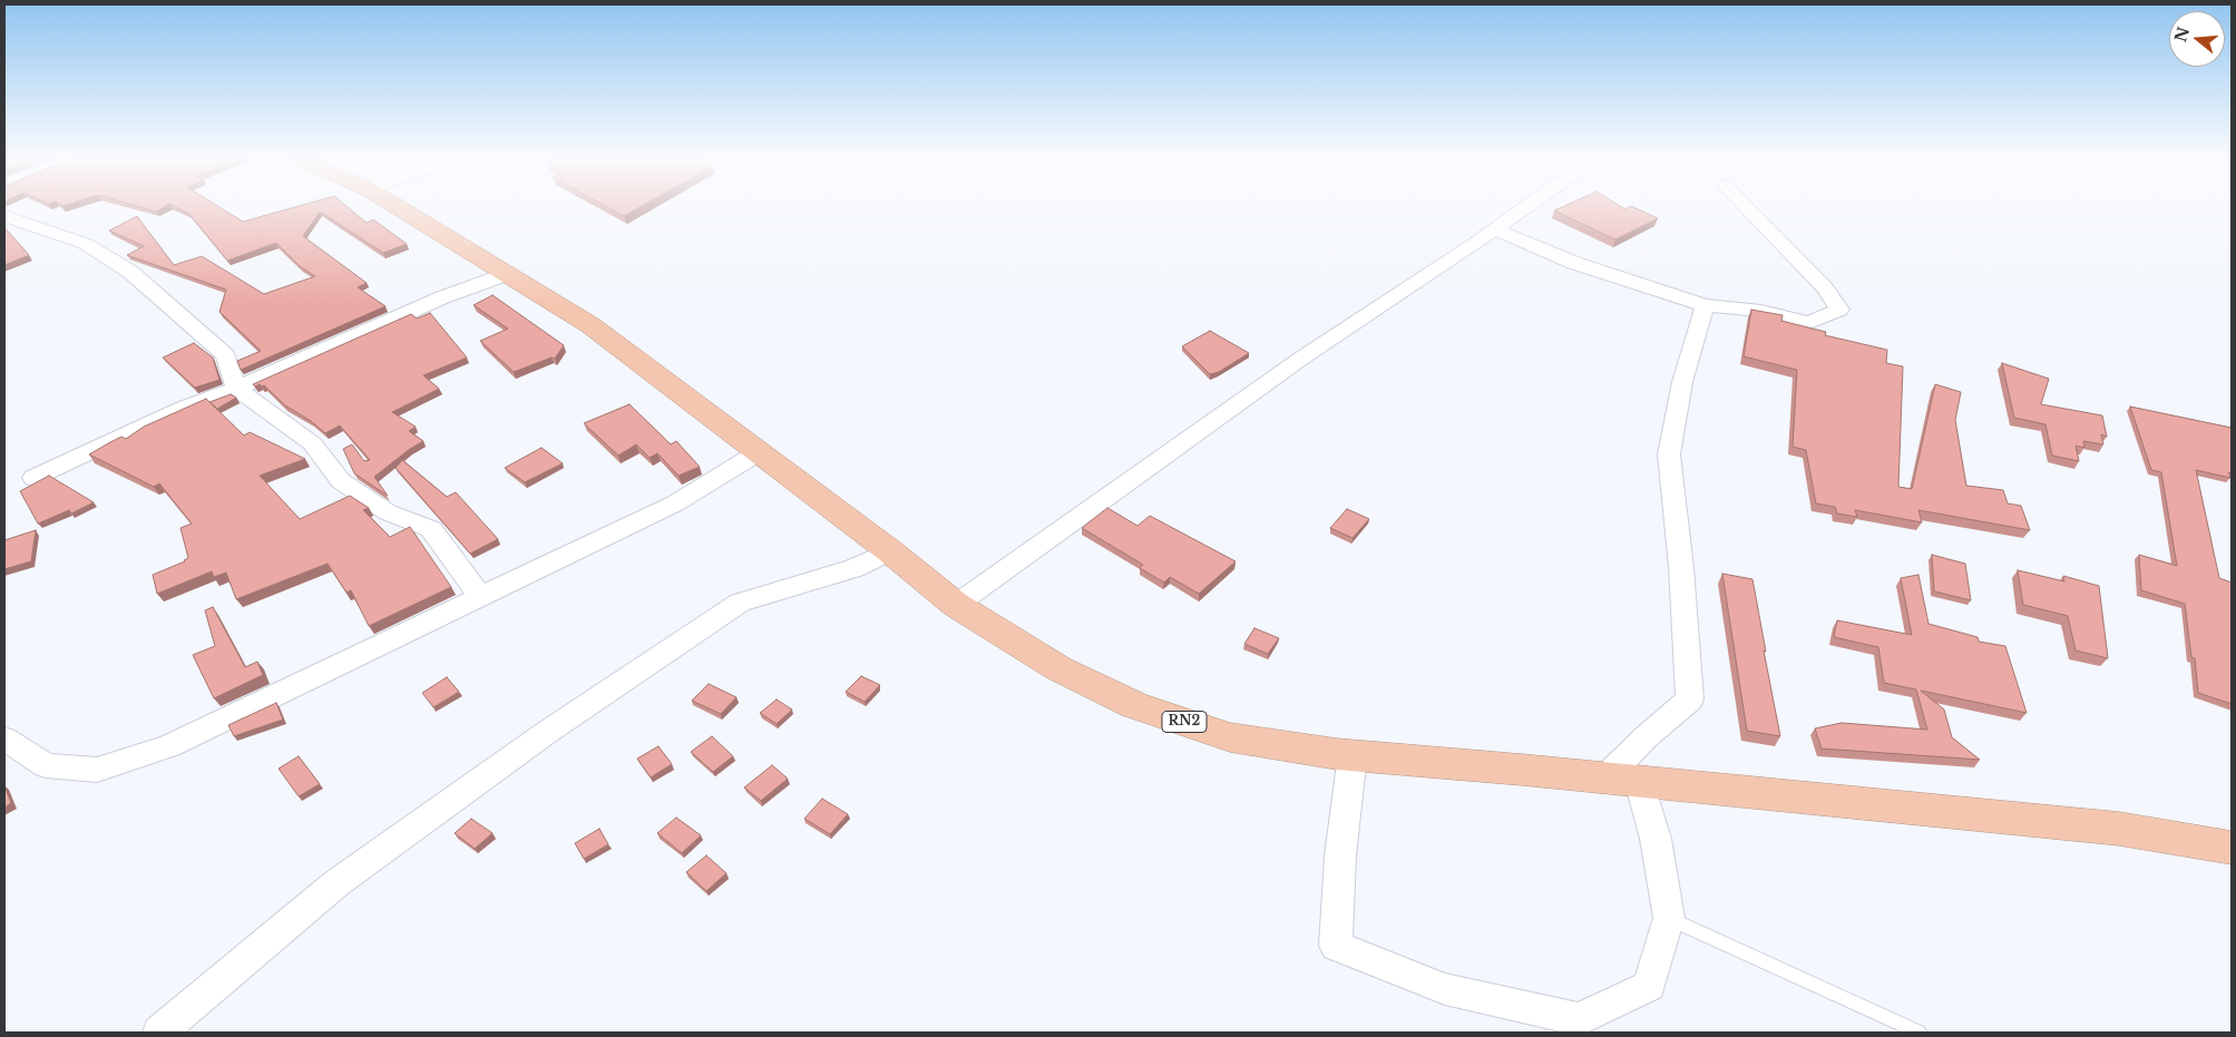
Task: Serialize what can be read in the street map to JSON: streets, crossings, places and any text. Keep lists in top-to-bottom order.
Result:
{
  "streets": {
    "highway": ["RN2"]
  },
  "north": "left"
}
